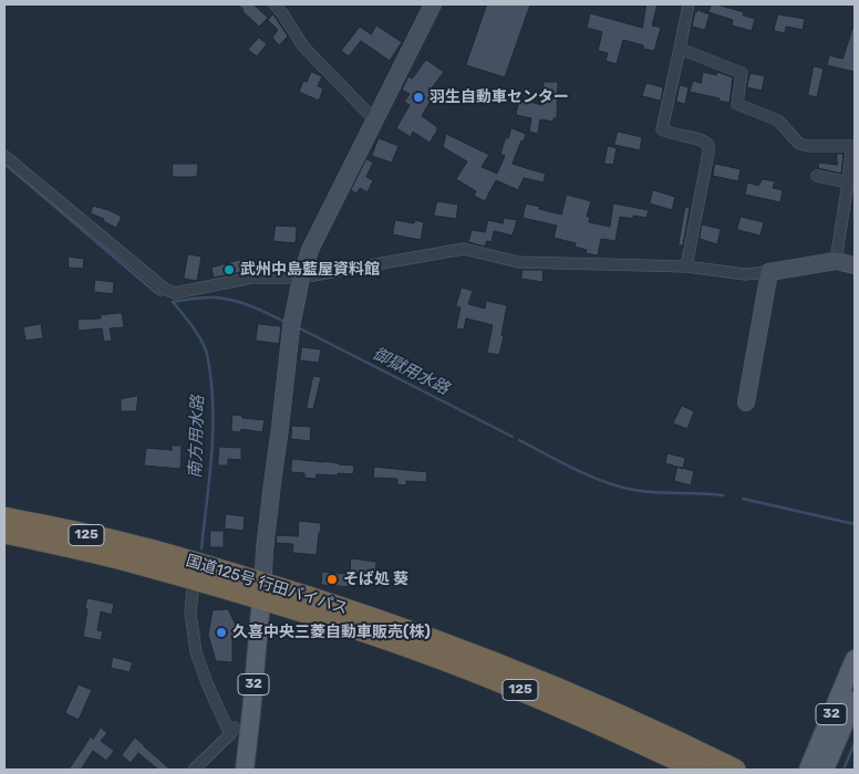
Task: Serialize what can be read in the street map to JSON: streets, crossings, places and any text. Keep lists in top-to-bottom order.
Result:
{
  "streets": {
    "highway": ["125", "国道125号 行田バイパス"],
    "main road": ["32"]
  },
  "crossings": [
    ["国道125号 行田バイパス", "32"]
  ],
  "water": ["御獄用水路", "南方用水路"],
  "places": [
    "羽生自動車センター",
    "武州中島藍屋資料館",
    "そば処 葵",
    "久喜中央三菱自動車販売(株)"
  ]
}
